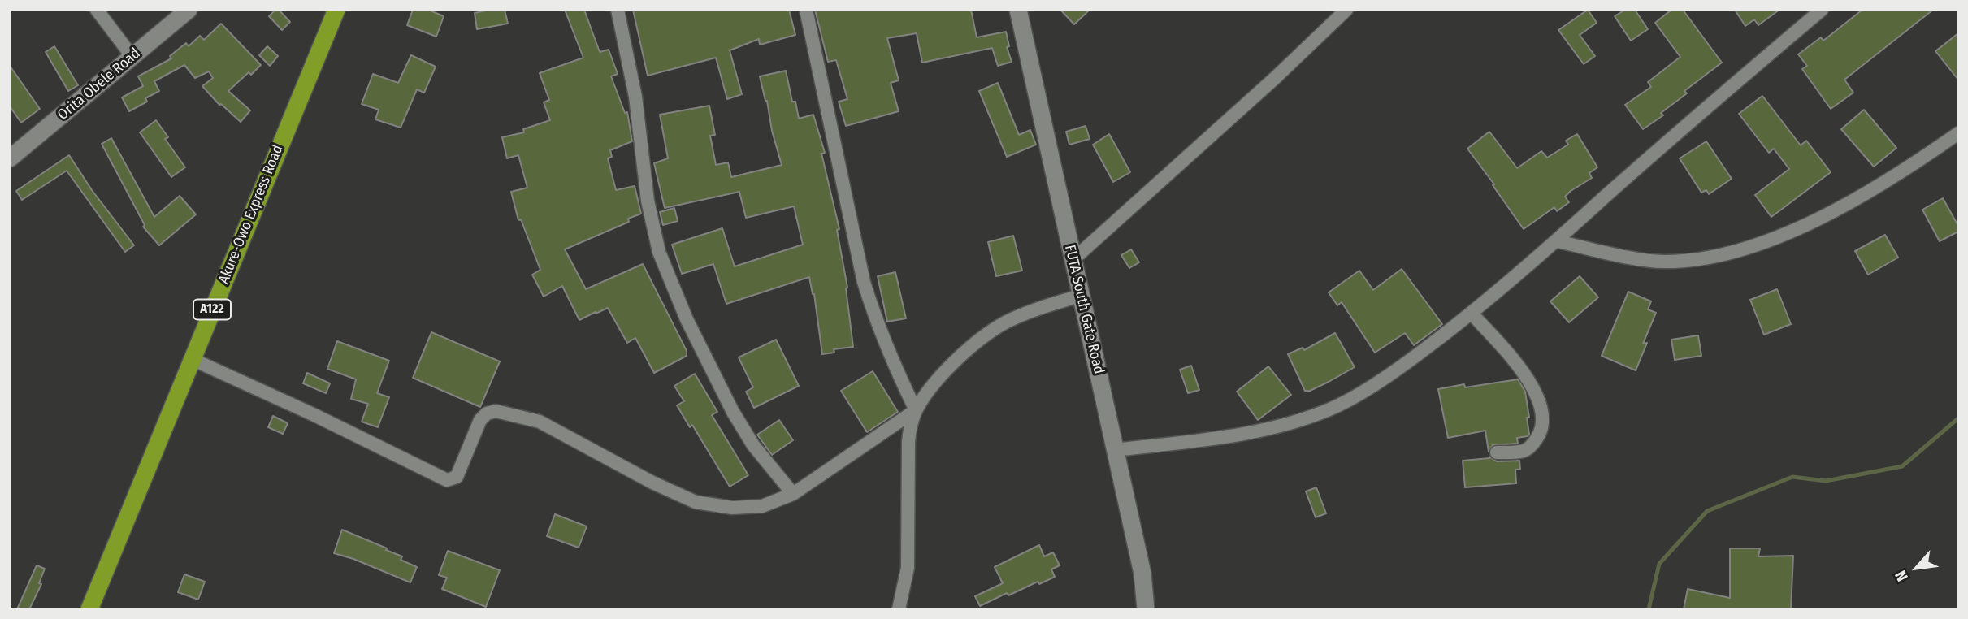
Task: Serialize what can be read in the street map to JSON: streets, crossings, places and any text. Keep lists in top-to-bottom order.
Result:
{
  "streets": {
    "highway": ["Akure-Owo Express Road", "A122"],
    "main road": ["Orita Obele Road", "FUTA South Gate Road"]
  },
  "north": "bottom left"
}
